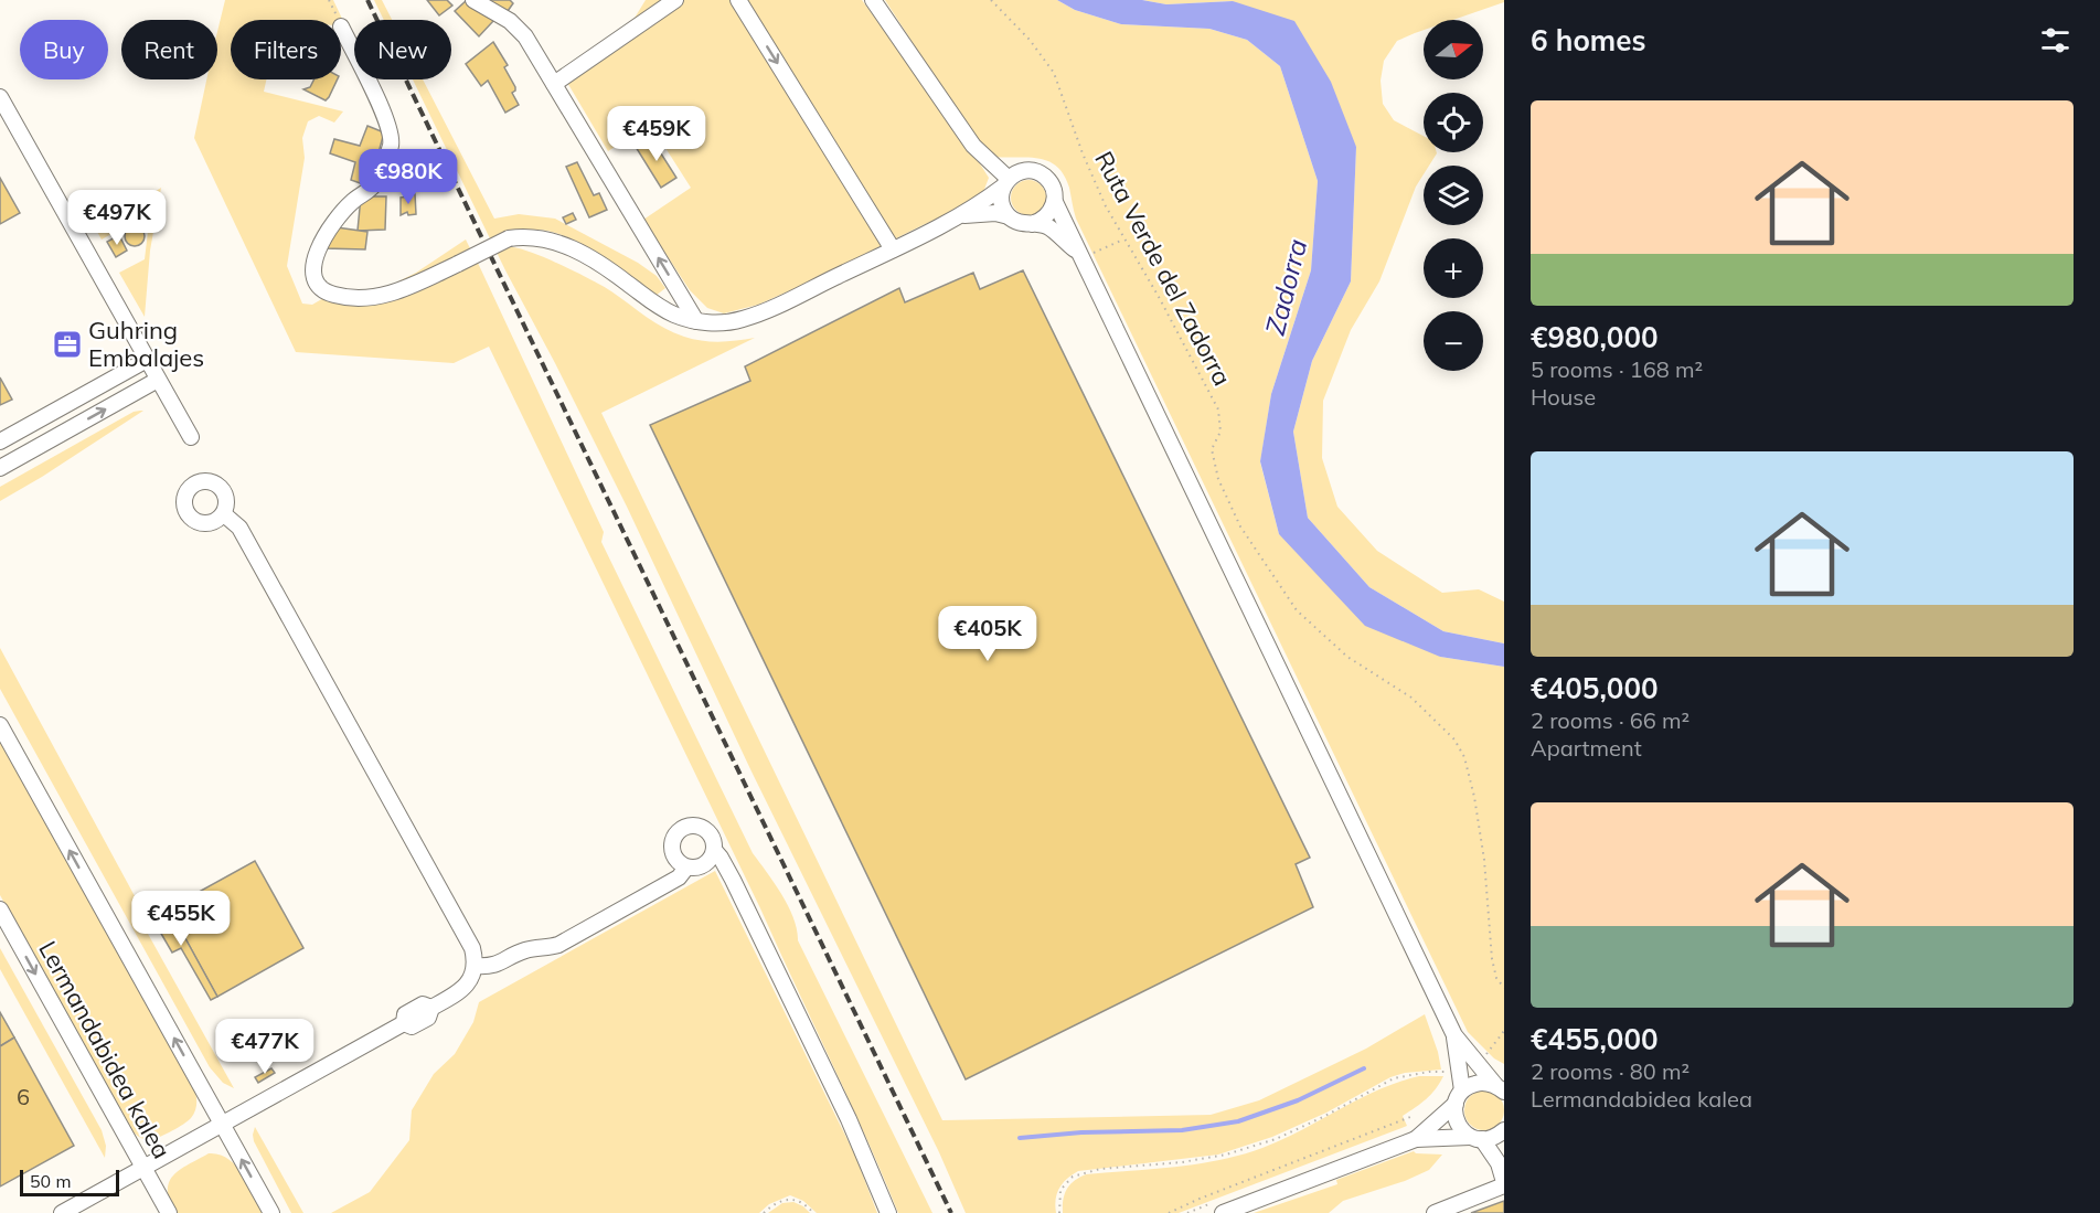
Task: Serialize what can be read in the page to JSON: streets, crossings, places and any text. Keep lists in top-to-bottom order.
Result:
{
  "streets": {
    "street": ["Lermandabidea kalea"],
    "path": ["Ruta Verde del Zadorra"]
  },
  "water": ["Zadorra"],
  "places": {
    "office": ["Guhring Embalajes"]
  },
  "house_numbers": ["6"],
  "scale_bar": "50 m",
  "north": "right",
  "page": {
    "heading": "6 homes",
    "map_buttons": ["+", "−"],
    "chip": [
      "Buy",
      "Rent",
      "Filters",
      "New"
    ],
    "list": [
      {
        "name": "€980,000",
        "note": "5 rooms · 168 m² · House"
      },
      {
        "name": "€405,000",
        "note": "2 rooms · 66 m² · Apartment"
      },
      {
        "name": "€455,000",
        "note": "2 rooms · 80 m² · Lermandabidea kalea"
      }
    ],
    "price": [
      "€459K",
      "€980K",
      "€497K",
      "€405K",
      "€455K",
      "€477K"
    ],
    "scale": "50 m"
  }
}
